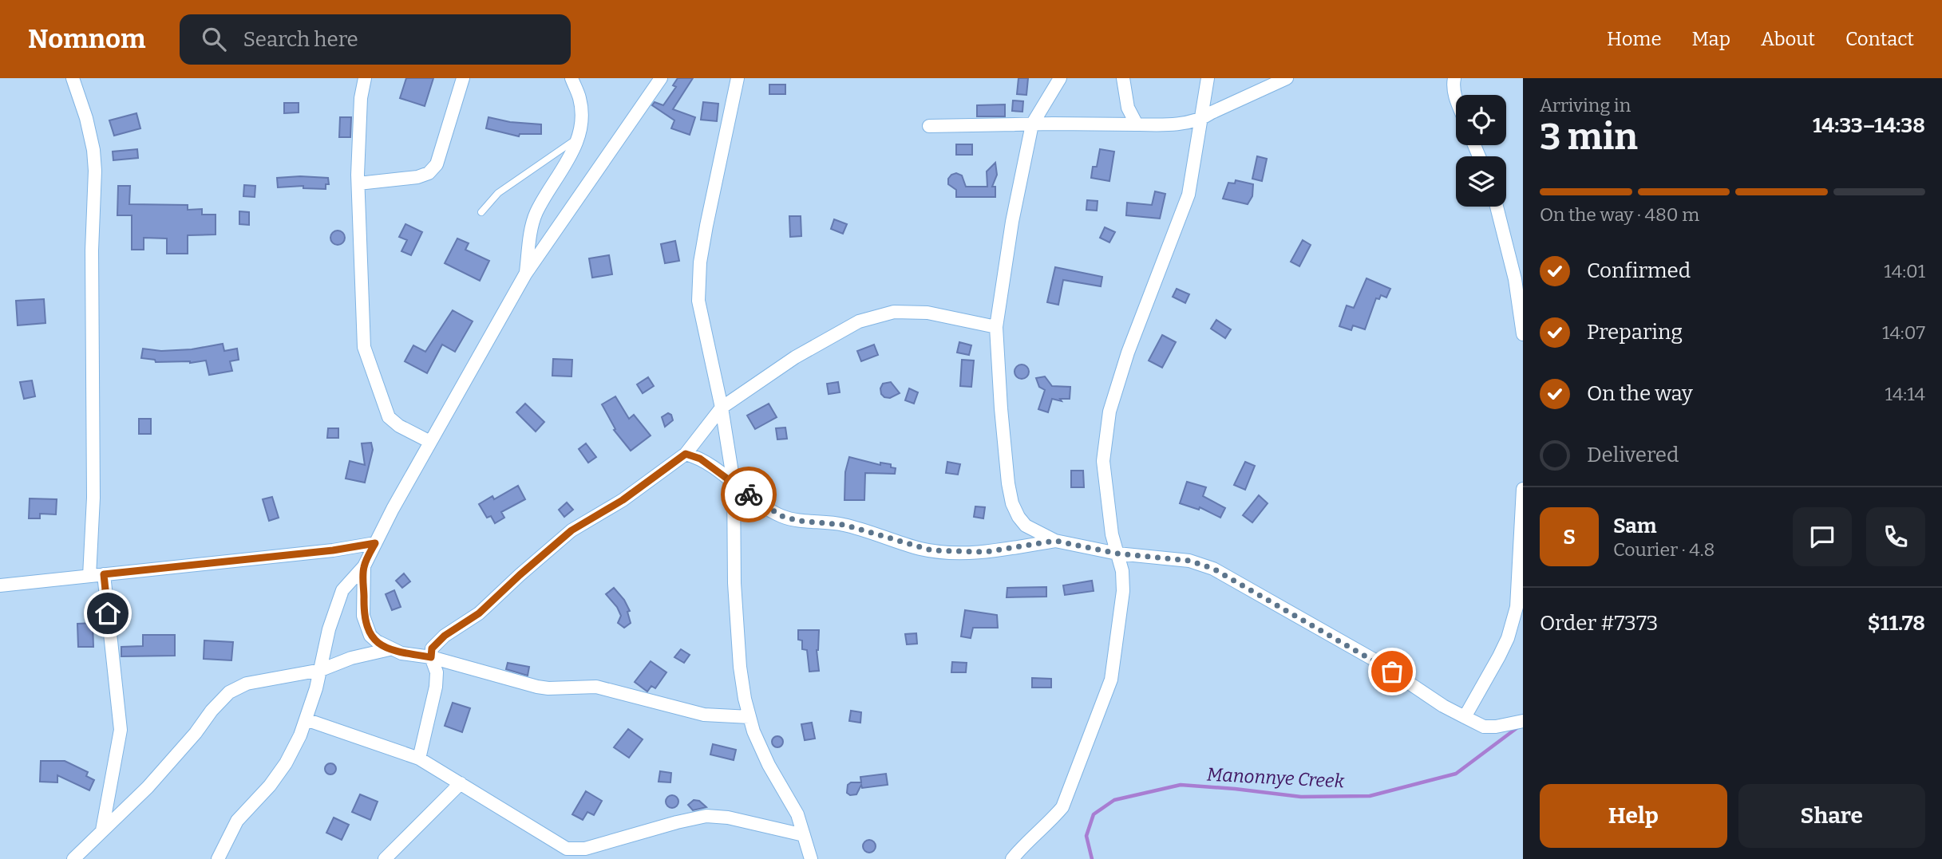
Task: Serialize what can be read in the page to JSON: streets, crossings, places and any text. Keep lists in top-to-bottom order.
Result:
{
  "water": ["Manonnye Creek"],
  "page": {
    "header": "Nomnom",
    "search": "Search here",
    "nav": [
      "Home",
      "Map",
      "About",
      "Contact"
    ],
    "heading": ["3 min", "Arriving in", "14:33–14:38"],
    "panel": [
      "Sam",
      "Courier · 4.8",
      "Order #7373",
      "$11.78"
    ],
    "bar": "On the way · 480 m",
    "list": [
      ["Confirmed", "14:01"],
      ["Preparing", "14:07"],
      ["On the way", "14:14"],
      "Delivered"
    ],
    "round": "S",
    "buttons": ["Help", "Share"]
  }
}
